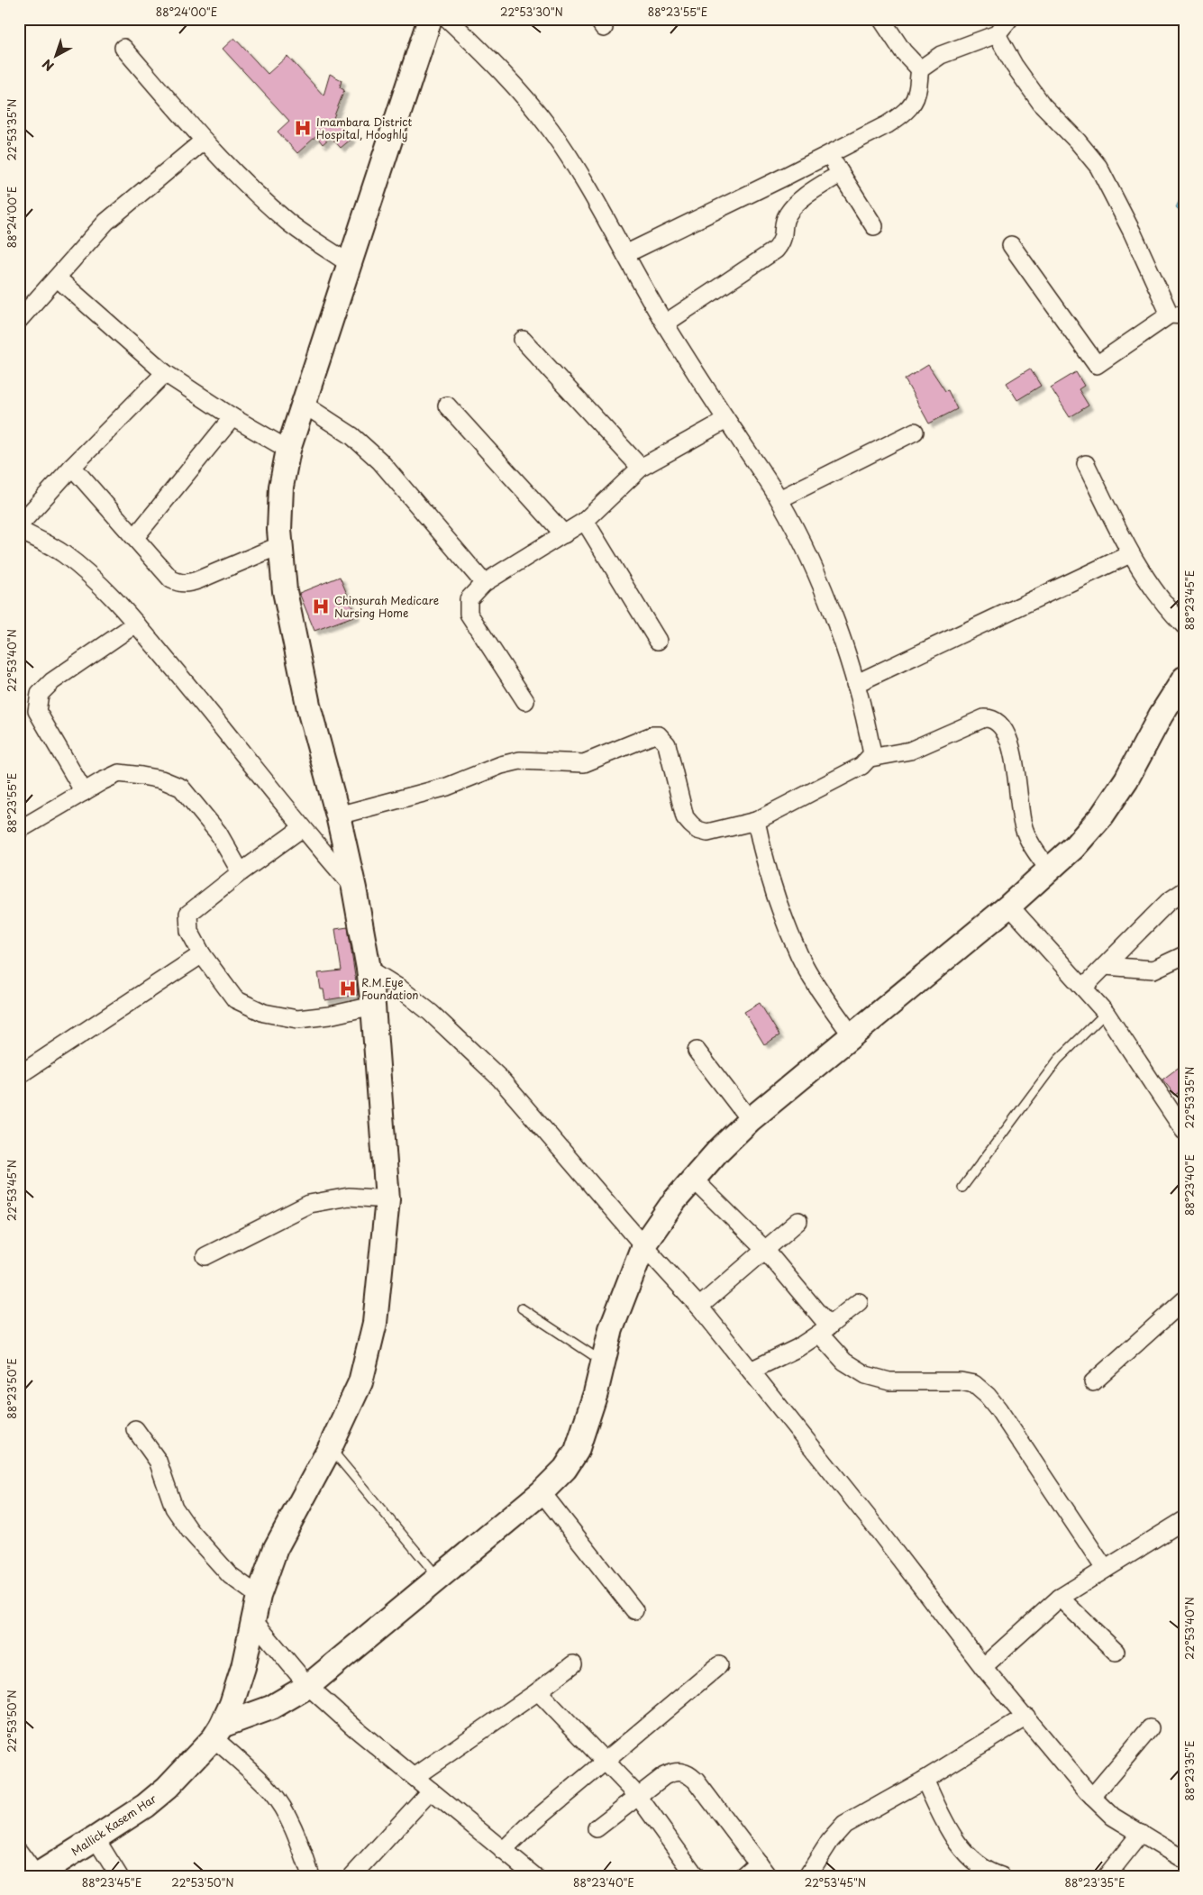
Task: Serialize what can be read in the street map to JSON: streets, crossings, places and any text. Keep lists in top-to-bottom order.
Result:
{
  "streets": {
    "main road": ["Mallick Kasem Har"]
  },
  "places": {
    "hospital": ["Imambara District Hospital, Hooghly", "Chinsurah Medicare Nursing Home", "R.M.Eye Foundation"]
  },
  "north": "bottom left",
  "coordinates": [
    "88°24'00\"E",
    "22°53'30\"N",
    "88°23'55\"E",
    "22°53'35\"N",
    "88°23'45\"E",
    "22°53'40\"N",
    "88°23'40\"E",
    "22°53'45\"N",
    "88°23'50\"E",
    "22°53'50\"N",
    "88°23'35\"E"
  ]
}
